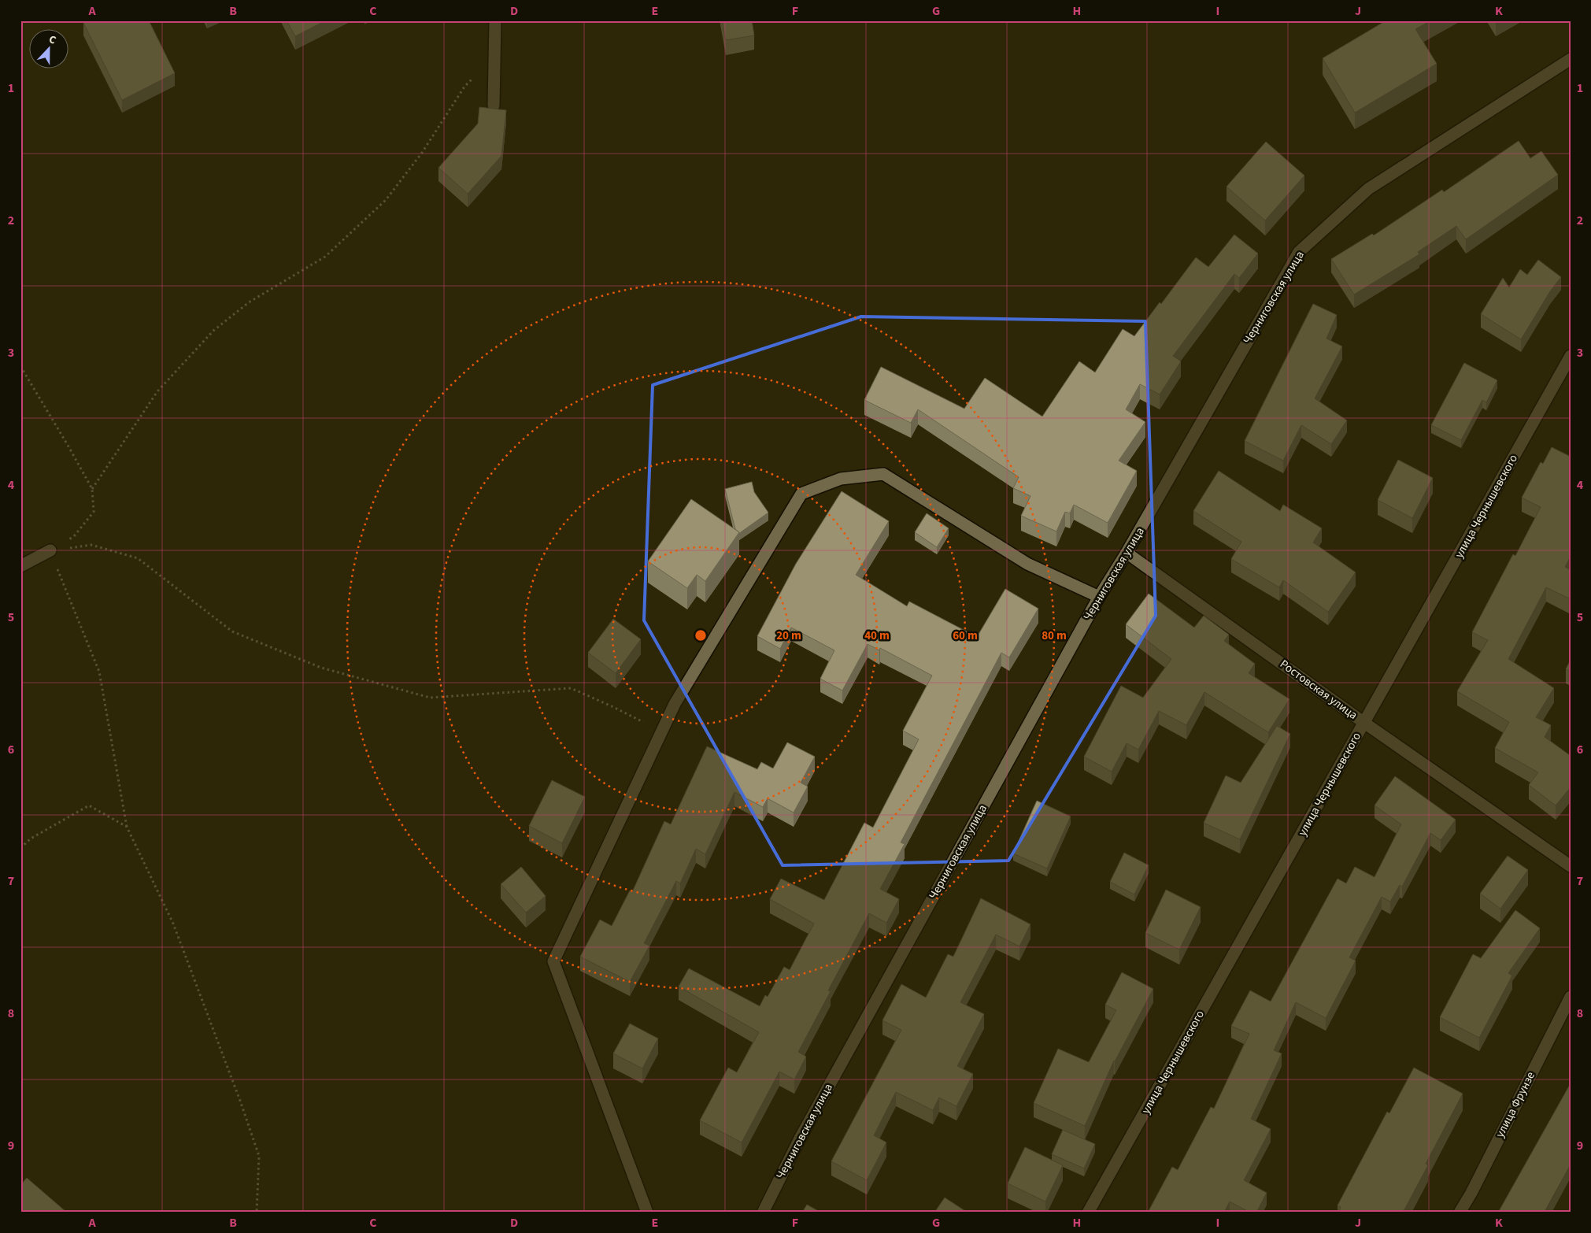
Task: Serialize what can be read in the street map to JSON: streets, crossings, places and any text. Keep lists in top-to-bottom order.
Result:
{
  "streets": {
    "street": [
      "Черниговская улица",
      "улица Чернышевского",
      "Ростовская улица",
      "улица Фрунзе"
    ]
  },
  "crossings": [
    ["Черниговская улица", "Ростовская улица"],
    ["улица Чернышевского", "Ростовская улица"]
  ],
  "north": "top",
  "grid": {
    "columns": [
      "A",
      "B",
      "C",
      "D",
      "E",
      "F",
      "G",
      "H",
      "I",
      "J",
      "K"
    ],
    "rows": [
      "1",
      "2",
      "3",
      "4",
      "5",
      "6",
      "7",
      "8",
      "9"
    ]
  },
  "rings": [
    "20 m",
    "40 m",
    "60 m",
    "80 m"
  ]
}
